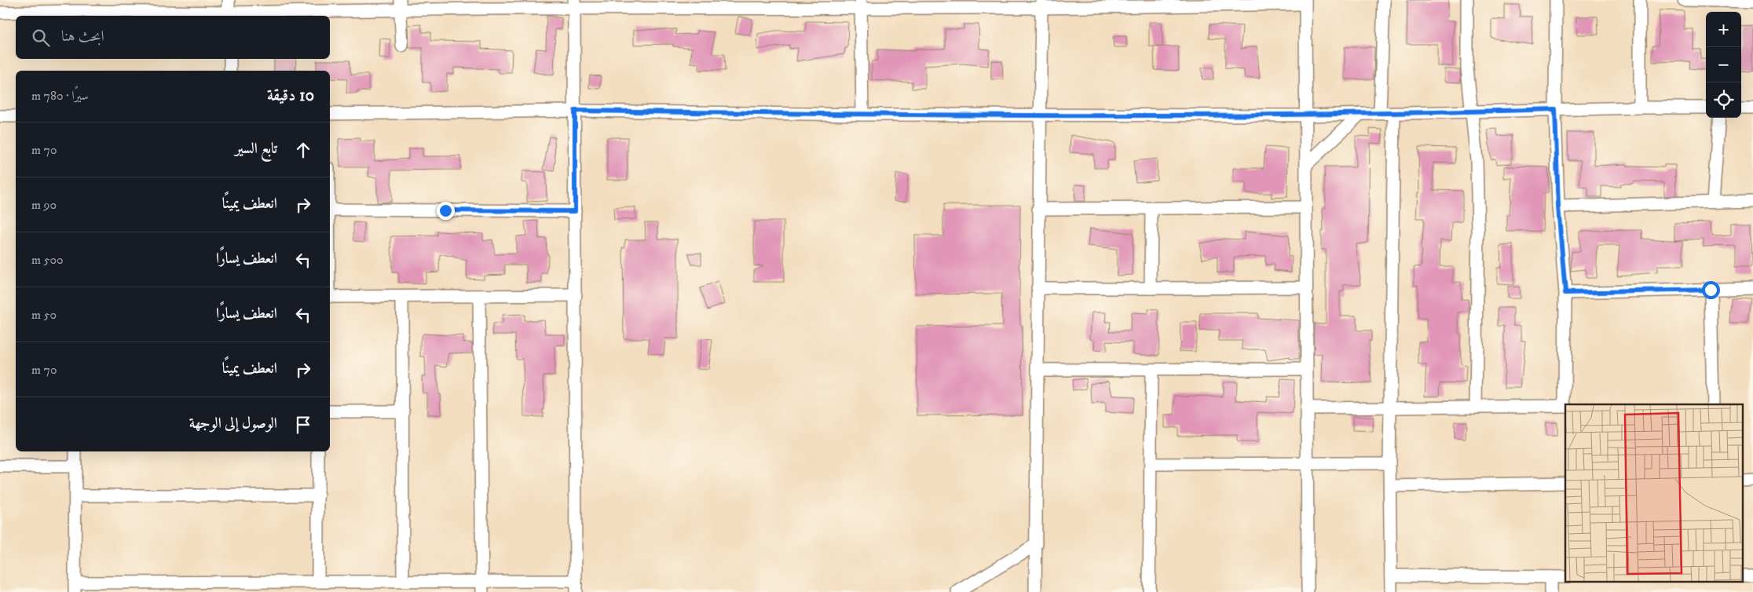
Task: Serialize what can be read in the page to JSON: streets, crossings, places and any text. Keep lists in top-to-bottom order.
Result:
{
  "page": {
    "map_buttons": ["+", "−"],
    "search": "ابحث هنا",
    "heading": ["10 دقيقة", "سيرًا · 780 m"],
    "list": [
      ["تابع السير", "70 m"],
      ["انعطف يمينًا", "90 m"],
      ["انعطف يسارًا", "500 m"],
      ["انعطف يسارًا", "50 m"],
      ["انعطف يمينًا", "70 m"],
      "الوصول إلى الوجهة"
    ]
  }
}
